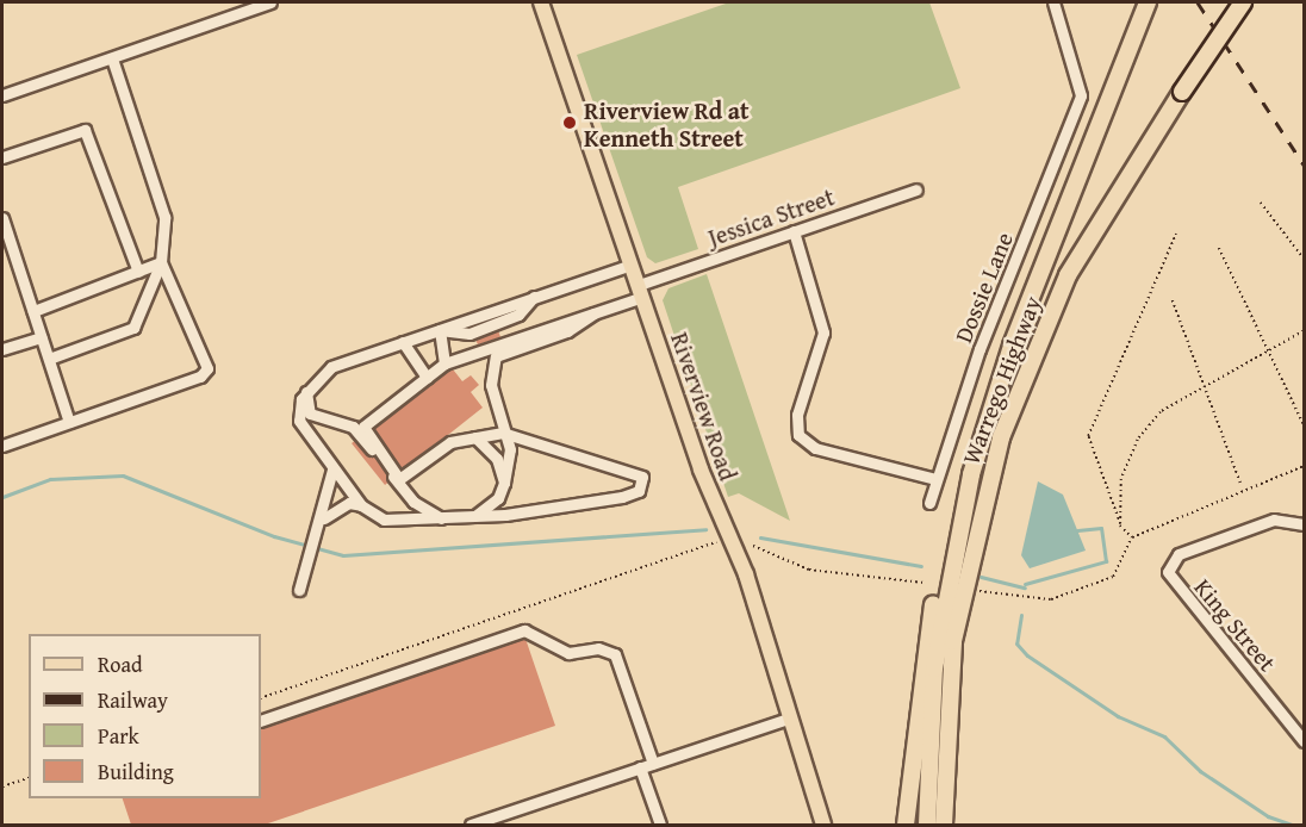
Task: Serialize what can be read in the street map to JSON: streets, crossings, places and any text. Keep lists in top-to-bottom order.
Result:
{
  "streets": {
    "highway": ["Warrego Highway"],
    "main road": ["Riverview Road"],
    "street": ["Jessica Street", "Dossie Lane", "King Street"]
  },
  "crossings": [
    ["Jessica Street", "Riverview Road"]
  ],
  "places": ["Riverview Rd at Kenneth Street"],
  "legend": [
    "Road",
    "Railway",
    "Park",
    "Building"
  ]
}
